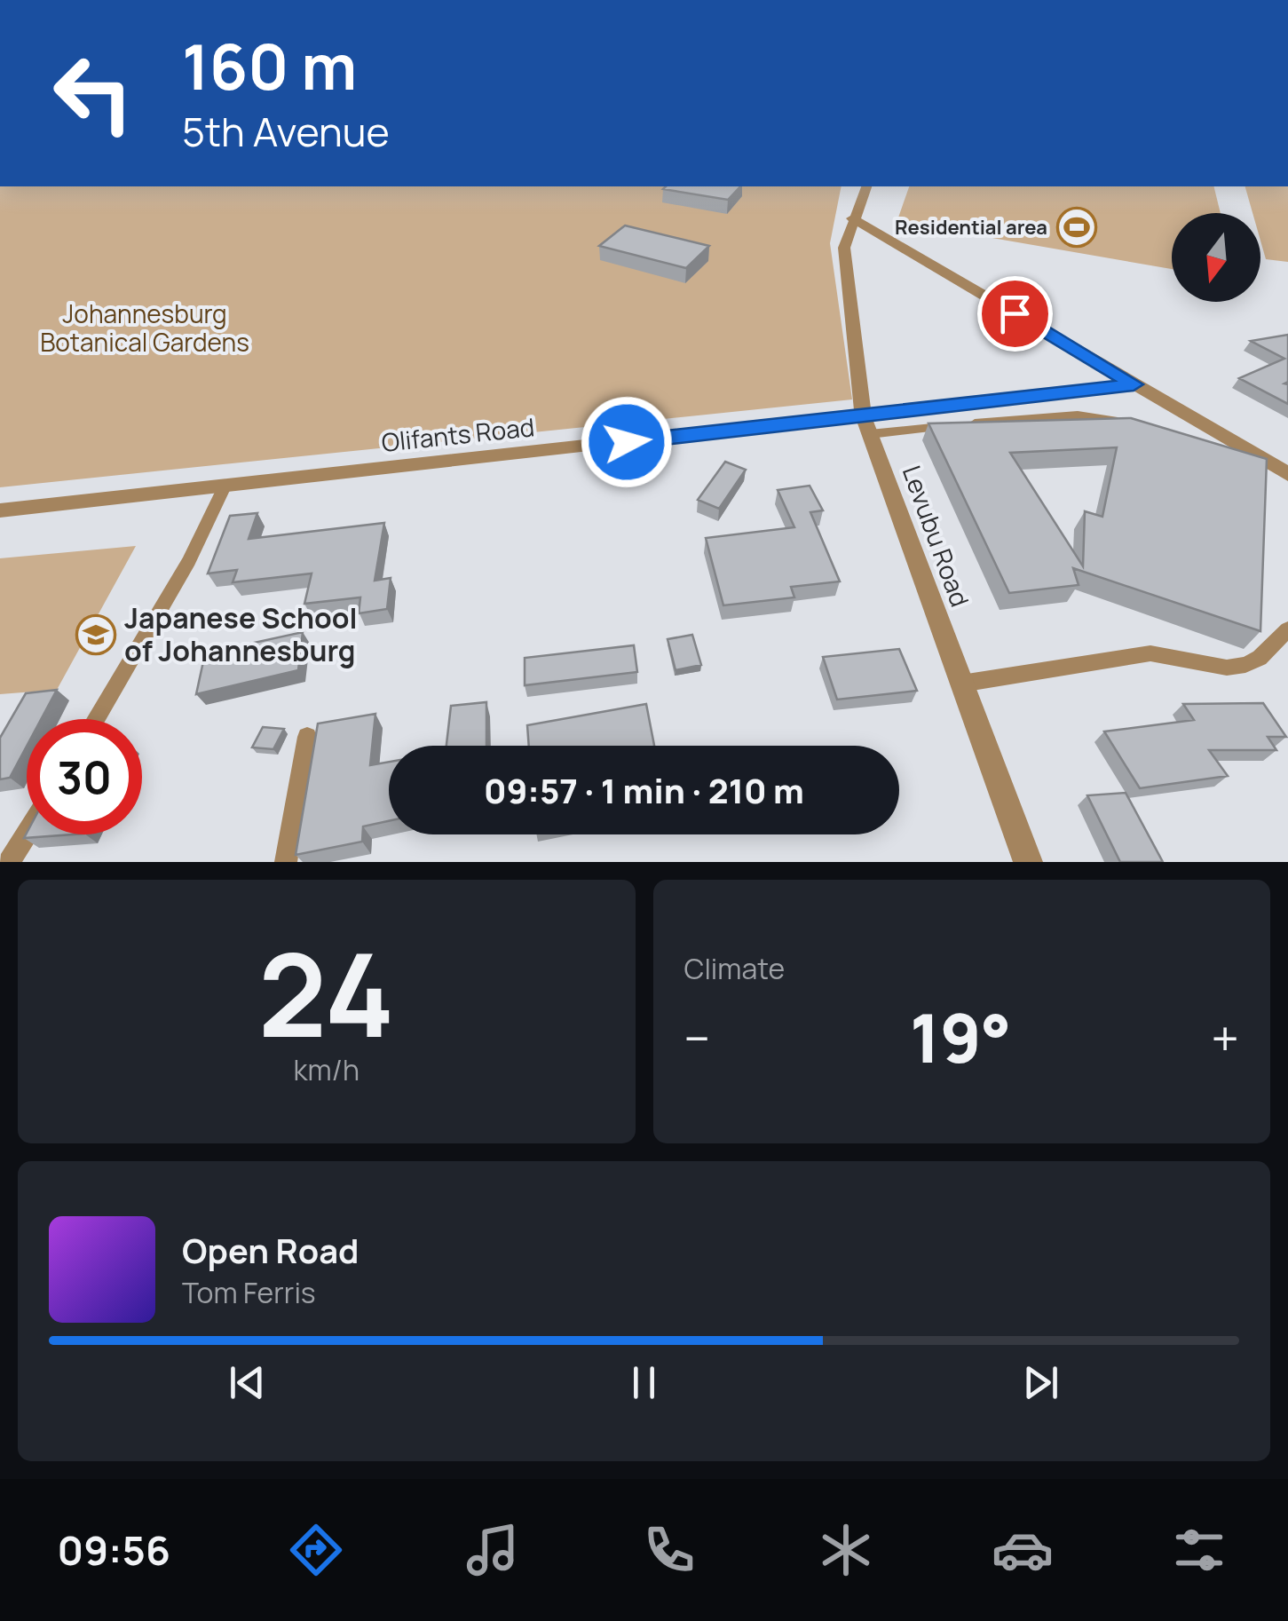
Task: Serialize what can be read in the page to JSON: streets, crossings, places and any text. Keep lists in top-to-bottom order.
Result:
{
  "streets": {
    "street": ["Olifants Road", "Levubu Road"]
  },
  "crossings": [
    ["Olifants Road", "Levubu Road"]
  ],
  "parks": ["Johannesburg Botanical Gardens"],
  "places": {
    "sports": ["Residential area"],
    "school or university": ["Japanese School of Johannesburg"]
  },
  "north": "bottom",
  "page": {
    "turn": ["160 m", "5th Avenue"],
    "limit": "30",
    "trip": "09:57 · 1 min · 210 m",
    "tile": [
      ["24", "km/h"],
      "Climate"
    ],
    "heat": ["−", "19°", "+"],
    "song": ["Open Road", "Tom Ferris"],
    "tabs": "09:56"
  }
}
